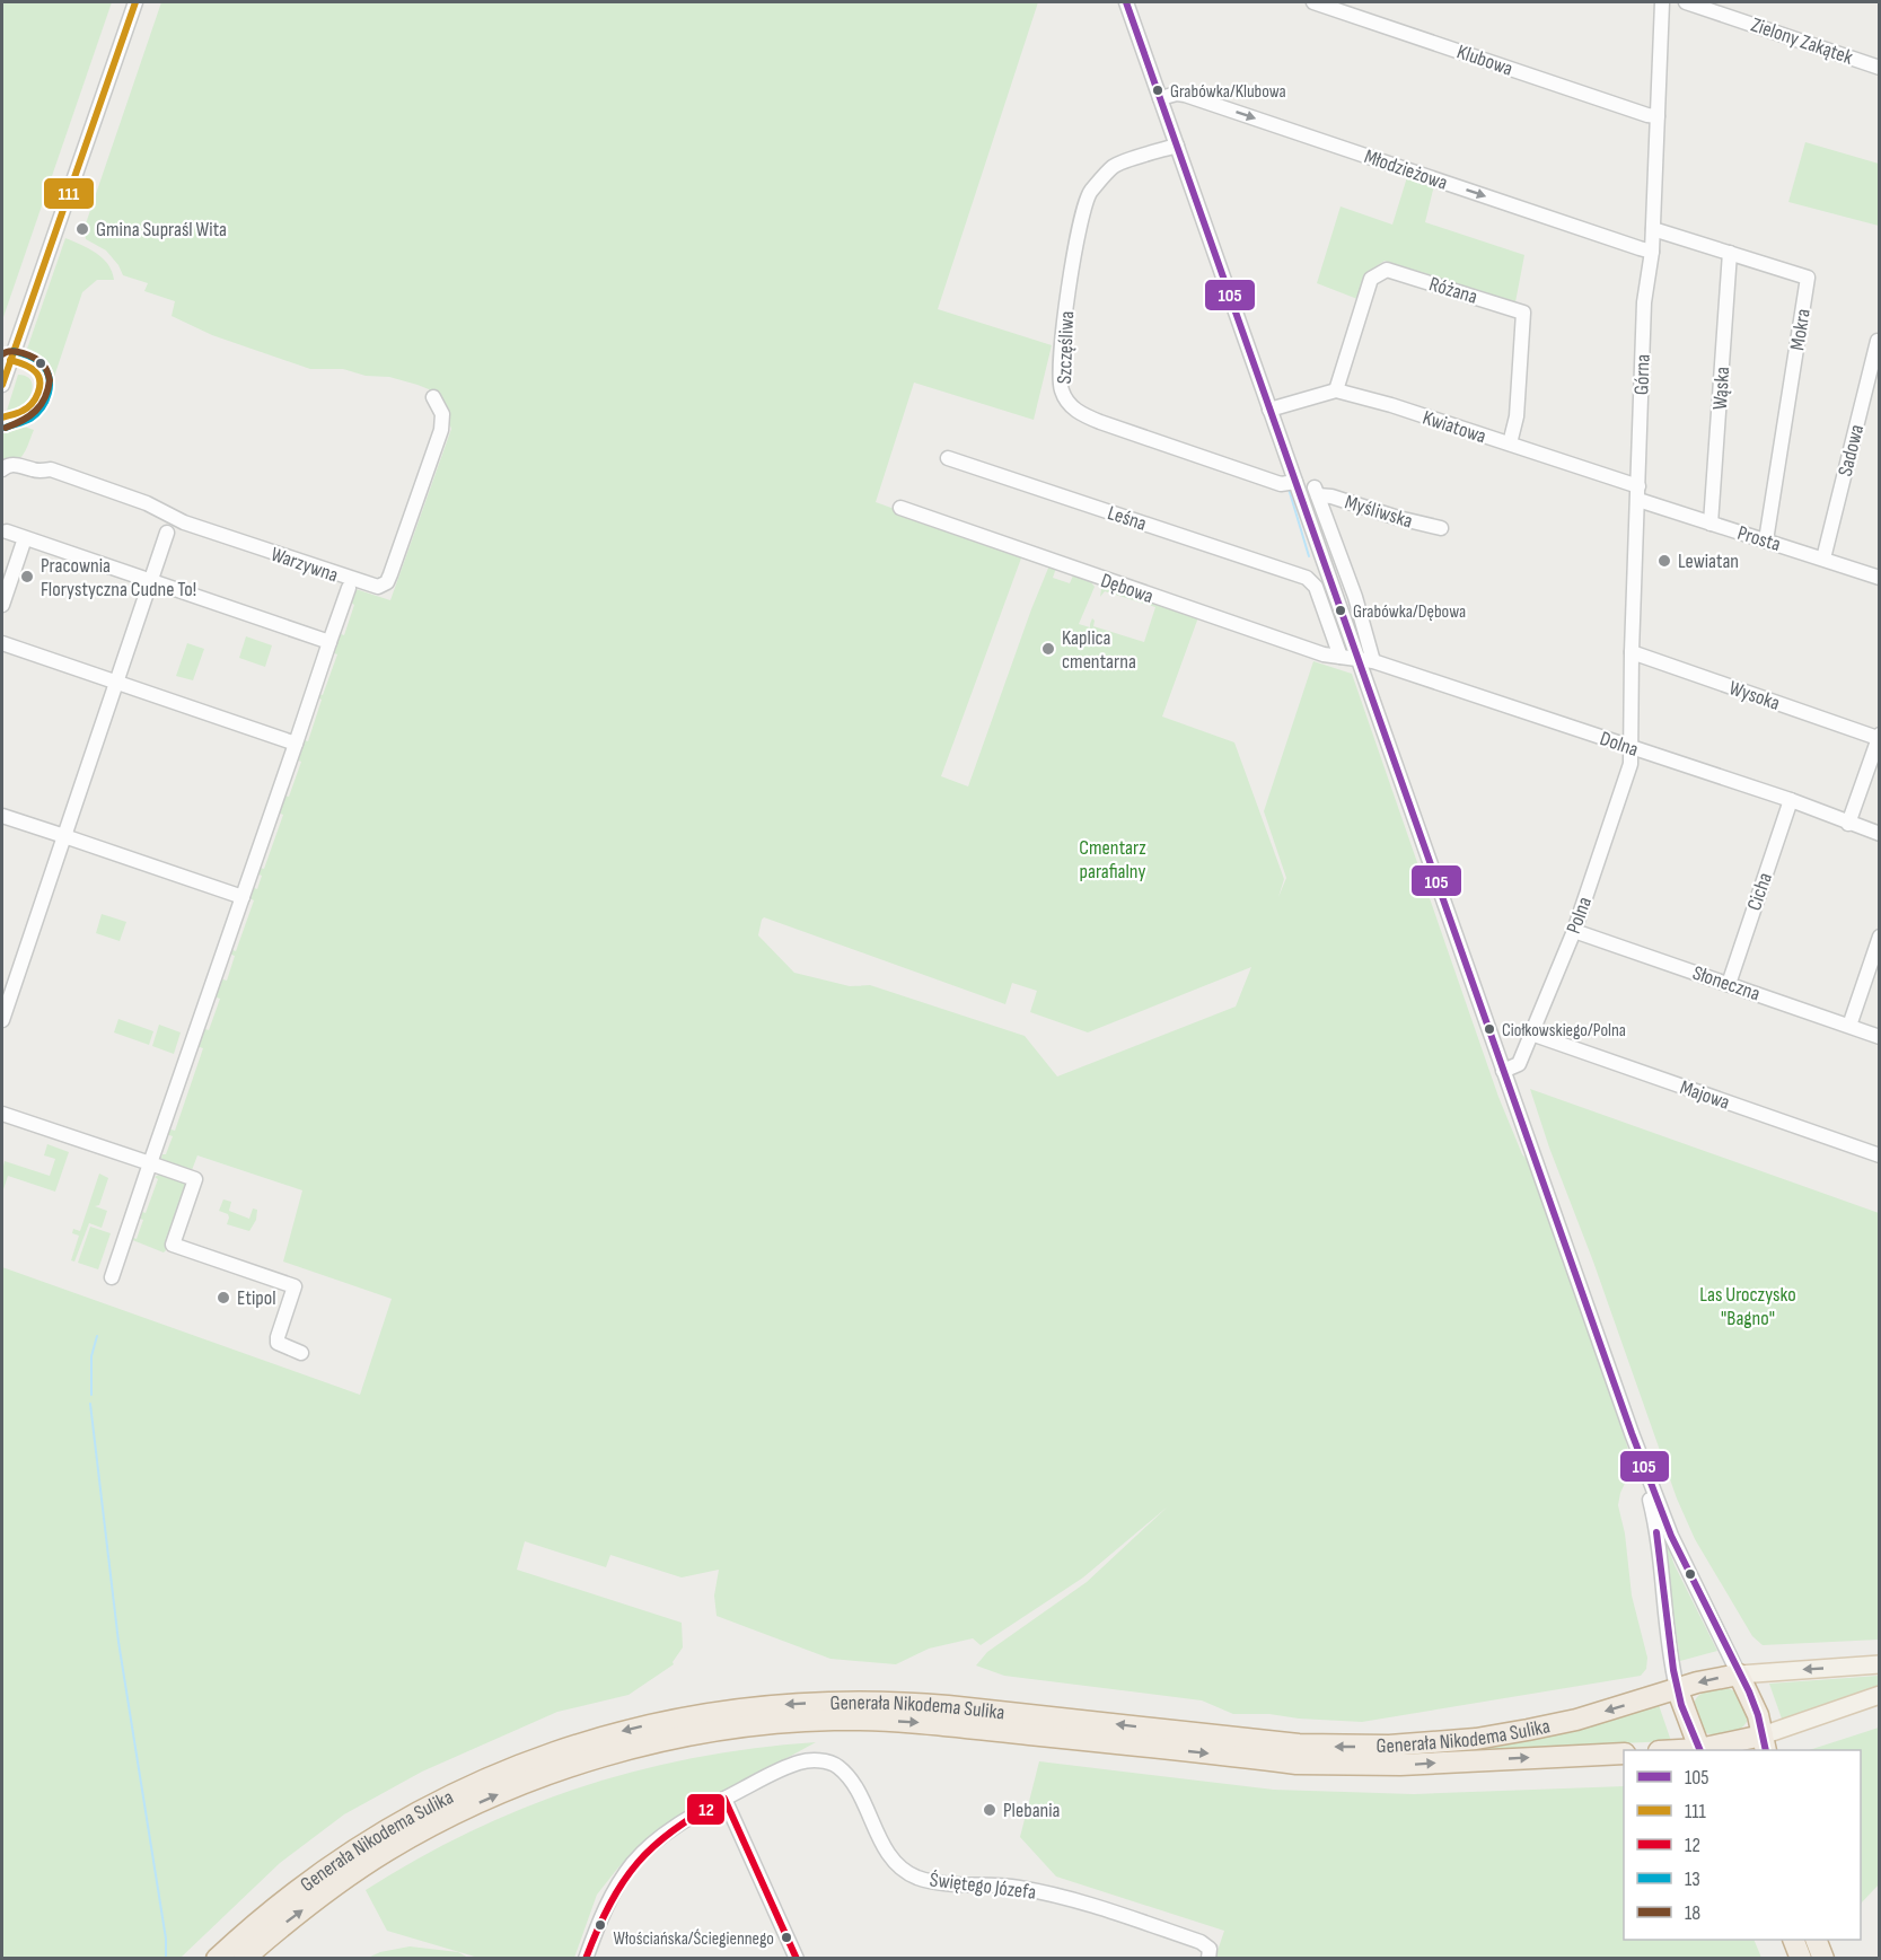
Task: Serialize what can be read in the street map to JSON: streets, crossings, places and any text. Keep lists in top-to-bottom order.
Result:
{
  "streets": {
    "highway": ["Generała Nikodema Sulika"],
    "street": [
      "Zielony Zakątek",
      "Klubowa",
      "Młodzieżowa",
      "Różana",
      "Mokra",
      "Szczęśliwa",
      "Górna",
      "Wąska",
      "Kwiatowa",
      "Sadowa",
      "Myśliwska",
      "Leśna",
      "Prosta",
      "Warzywna",
      "Dębowa",
      "Wysoka",
      "Dolna",
      "Cicha",
      "Polna",
      "Słoneczna",
      "Majowa",
      "Świętego Józefa"
    ]
  },
  "crossings": [
    ["Klubowa", "Górna"],
    ["Młodzieżowa", "Górna"],
    ["Różana", "Kwiatowa"],
    ["Mokra", "Górna"],
    ["Mokra", "Wąska"],
    ["Mokra", "Prosta"],
    ["Górna", "Kwiatowa"],
    ["Górna", "Prosta"],
    ["Górna", "Wysoka"],
    ["Górna", "Dolna"],
    ["Górna", "Polna"],
    ["Wąska", "Prosta"],
    ["Kwiatowa", "Prosta"],
    ["Sadowa", "Prosta"],
    ["Myśliwska", "Dolna"],
    ["Leśna", "Dębowa"],
    ["Dębowa", "Dolna"],
    ["Dolna", "Cicha"],
    ["Dolna", "Polna"],
    ["Cicha", "Słoneczna"],
    ["Polna", "Słoneczna"],
    ["Polna", "Majowa"]
  ],
  "one_way": ["Młodzieżowa"],
  "parks": ["Cmentarz parafialny", "Las Uroczysko \"Bagno\""],
  "places": [
    "Grabówka/Klubowa",
    "Gmina Supraśl Wita",
    "Lewiatan",
    "Pracownia Florystyczna Cudne To!",
    "Grabówka/Dębowa",
    "Kaplica cmentarna",
    "Ciołkowskiego/Polna",
    "Etipol",
    "Plebania",
    "Włościańska/Ściegiennego"
  ],
  "lines": [
    "transit line 105",
    "transit line 111",
    "transit line 13",
    "transit line 18",
    "transit line 12"
  ],
  "legend": [
    "105",
    "111",
    "12",
    "13",
    "18"
  ]
}
